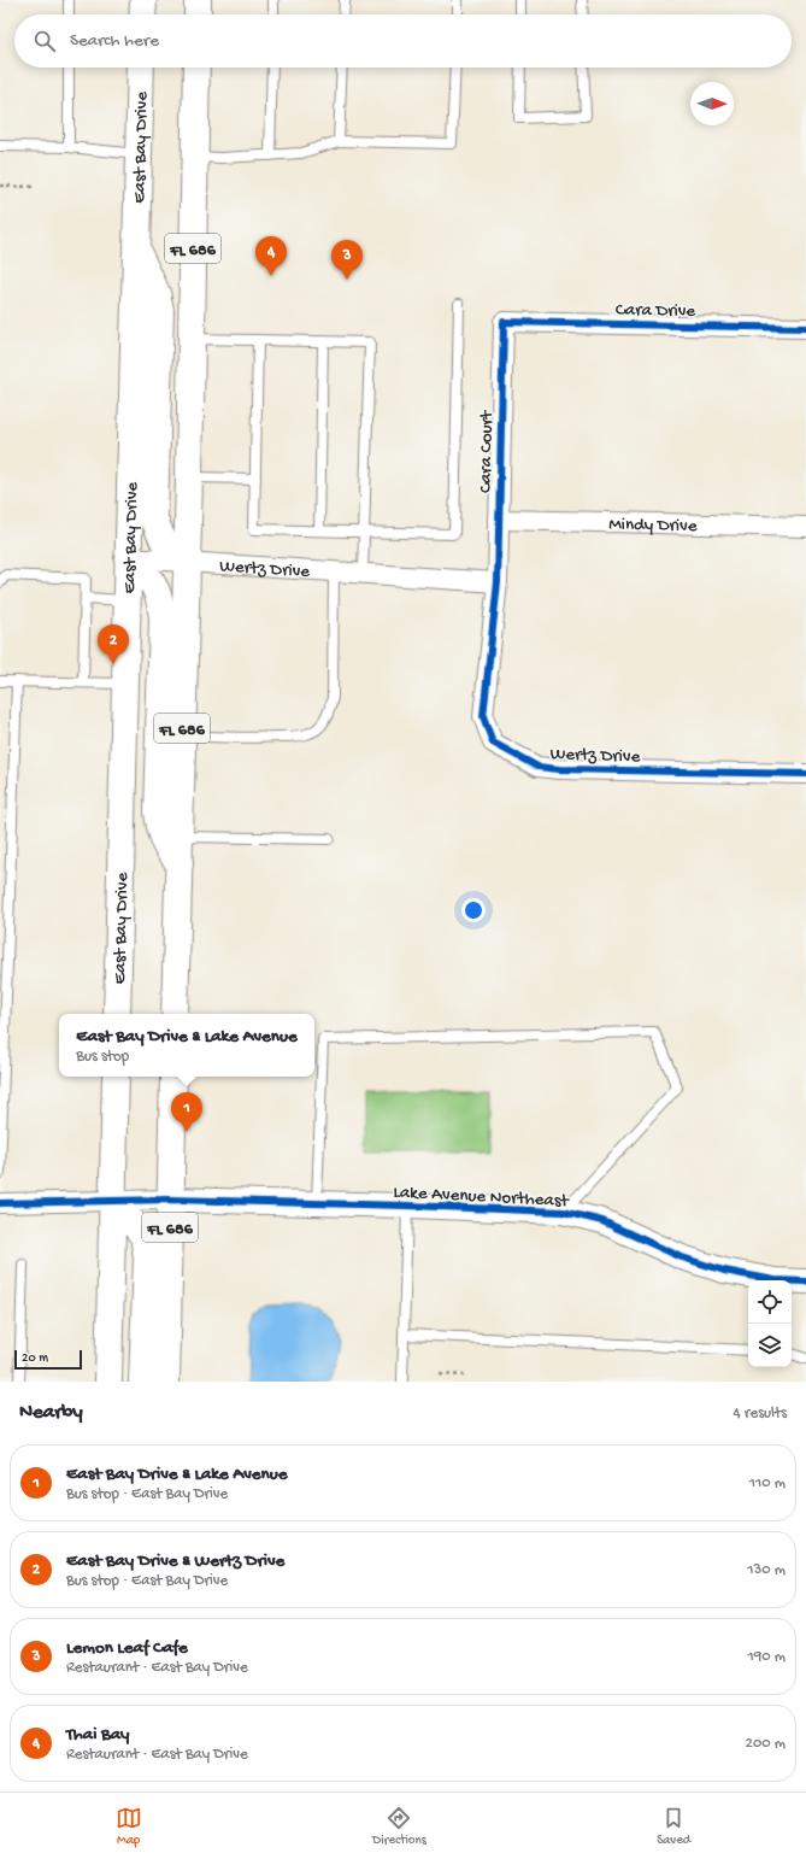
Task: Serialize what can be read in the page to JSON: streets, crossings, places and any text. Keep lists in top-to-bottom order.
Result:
{
  "streets": {
    "main road": ["East Bay Drive", "FL 686"],
    "street": [
      "Cara Drive",
      "Cara Court",
      "Mindy Drive",
      "Wertz Drive",
      "Lake Avenue Northeast"
    ]
  },
  "crossings": [
    ["East Bay Drive", "Wertz Drive"],
    ["FL 686", "Wertz Drive"],
    ["FL 686", "Lake Avenue Northeast"],
    ["Cara Drive", "Cara Court"],
    ["Cara Court", "Mindy Drive"],
    ["Cara Court", "Wertz Drive"]
  ],
  "scale_bar": "20 m",
  "north": "right",
  "page": {
    "search": "Search here",
    "pins": [
      "4",
      "3",
      "2",
      "1"
    ],
    "popup": ["East Bay Drive & Lake Avenue", "Bus stop"],
    "scale": "20 m",
    "heading": ["Nearby", "4 results"],
    "list": [
      {
        "mark": "1",
        "name": "East Bay Drive & Lake Avenue",
        "note": "Bus stop · East Bay Drive",
        "value": "110 m"
      },
      {
        "mark": "2",
        "name": "East Bay Drive & Wertz Drive",
        "note": "Bus stop · East Bay Drive",
        "value": "130 m"
      },
      {
        "mark": "3",
        "name": "Lemon Leaf Cafe",
        "note": "Restaurant · East Bay Drive",
        "value": "190 m"
      },
      {
        "mark": "4",
        "name": "Thai Bay",
        "note": "Restaurant · East Bay Drive",
        "value": "200 m"
      }
    ],
    "nav": ["Map", "Directions", "Saved"]
  }
}
